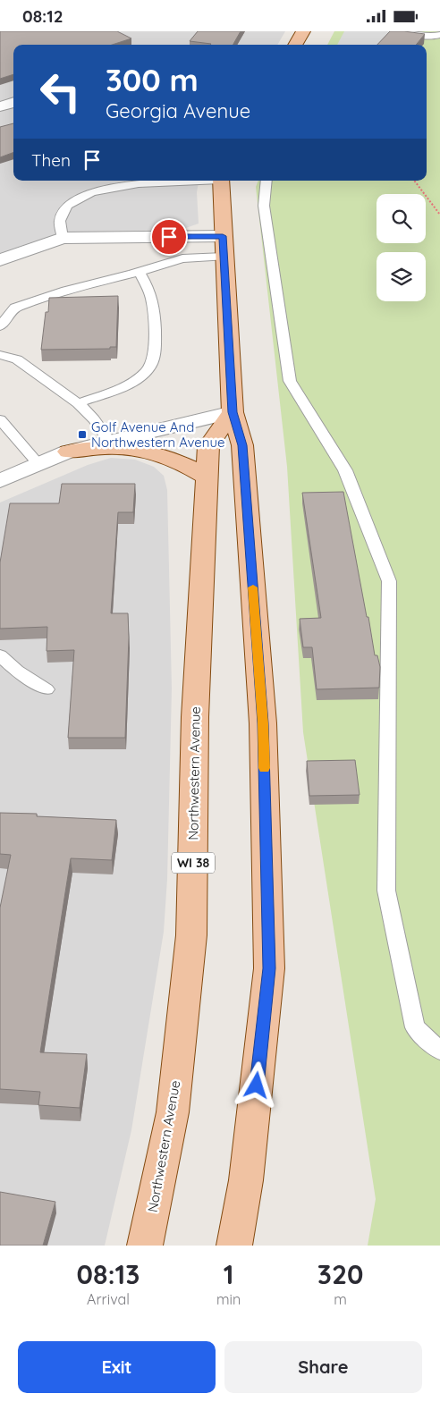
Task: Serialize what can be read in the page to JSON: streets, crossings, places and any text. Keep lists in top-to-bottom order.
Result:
{
  "streets": {
    "main road": ["Northwestern Avenue", "WI 38"]
  },
  "places": {
    "transit": ["Golf Avenue And Northwestern Avenue"]
  },
  "page": {
    "status": "08:12",
    "turn": ["300 m", "Georgia Avenue"],
    "then": "Then",
    "eta": [
      "08:13",
      "Arrival",
      "1",
      "min",
      "320",
      "m"
    ],
    "buttons": ["Exit", "Share"]
  }
}
